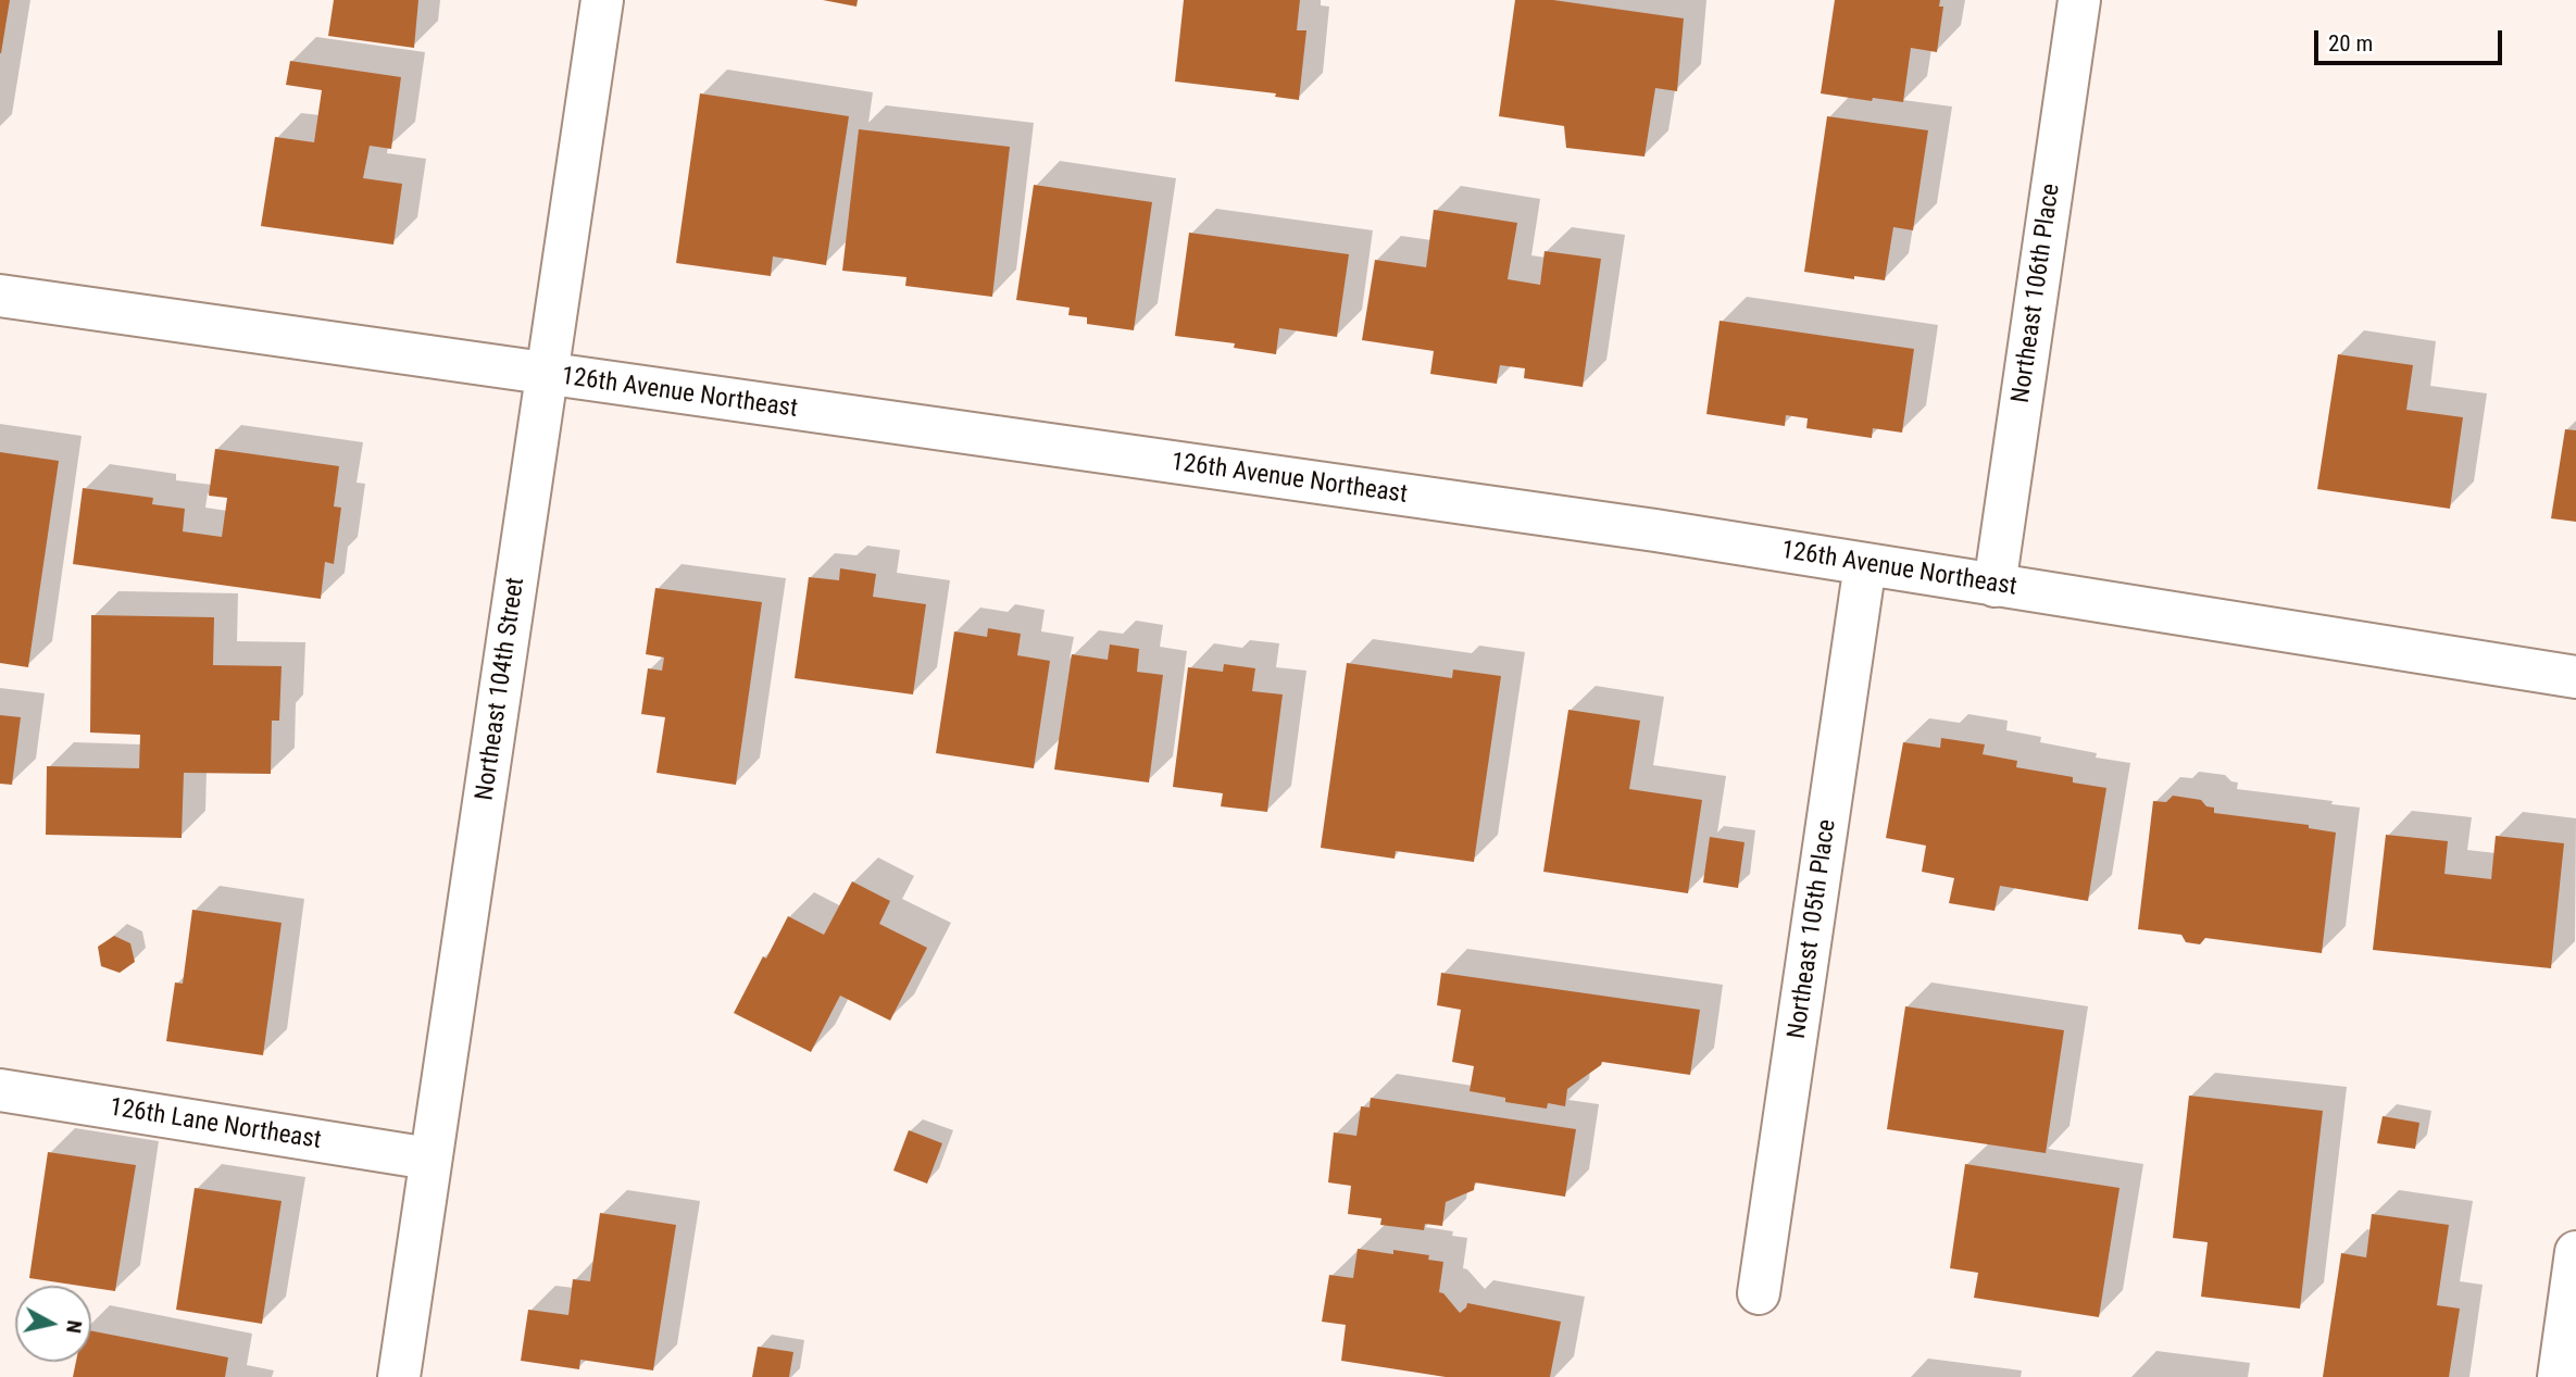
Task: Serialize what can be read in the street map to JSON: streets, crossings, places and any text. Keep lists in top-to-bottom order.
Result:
{
  "streets": {
    "street": [
      "Northeast 106th Place",
      "126th Avenue Northeast",
      "Northeast 104th Street",
      "Northeast 105th Place",
      "126th Lane Northeast"
    ]
  },
  "crossings": [
    ["Northeast 106th Place", "126th Avenue Northeast"],
    ["126th Avenue Northeast", "Northeast 104th Street"],
    ["126th Avenue Northeast", "Northeast 105th Place"],
    ["Northeast 104th Street", "126th Lane Northeast"]
  ],
  "scale_bar": "20 m",
  "north": "right"
}
